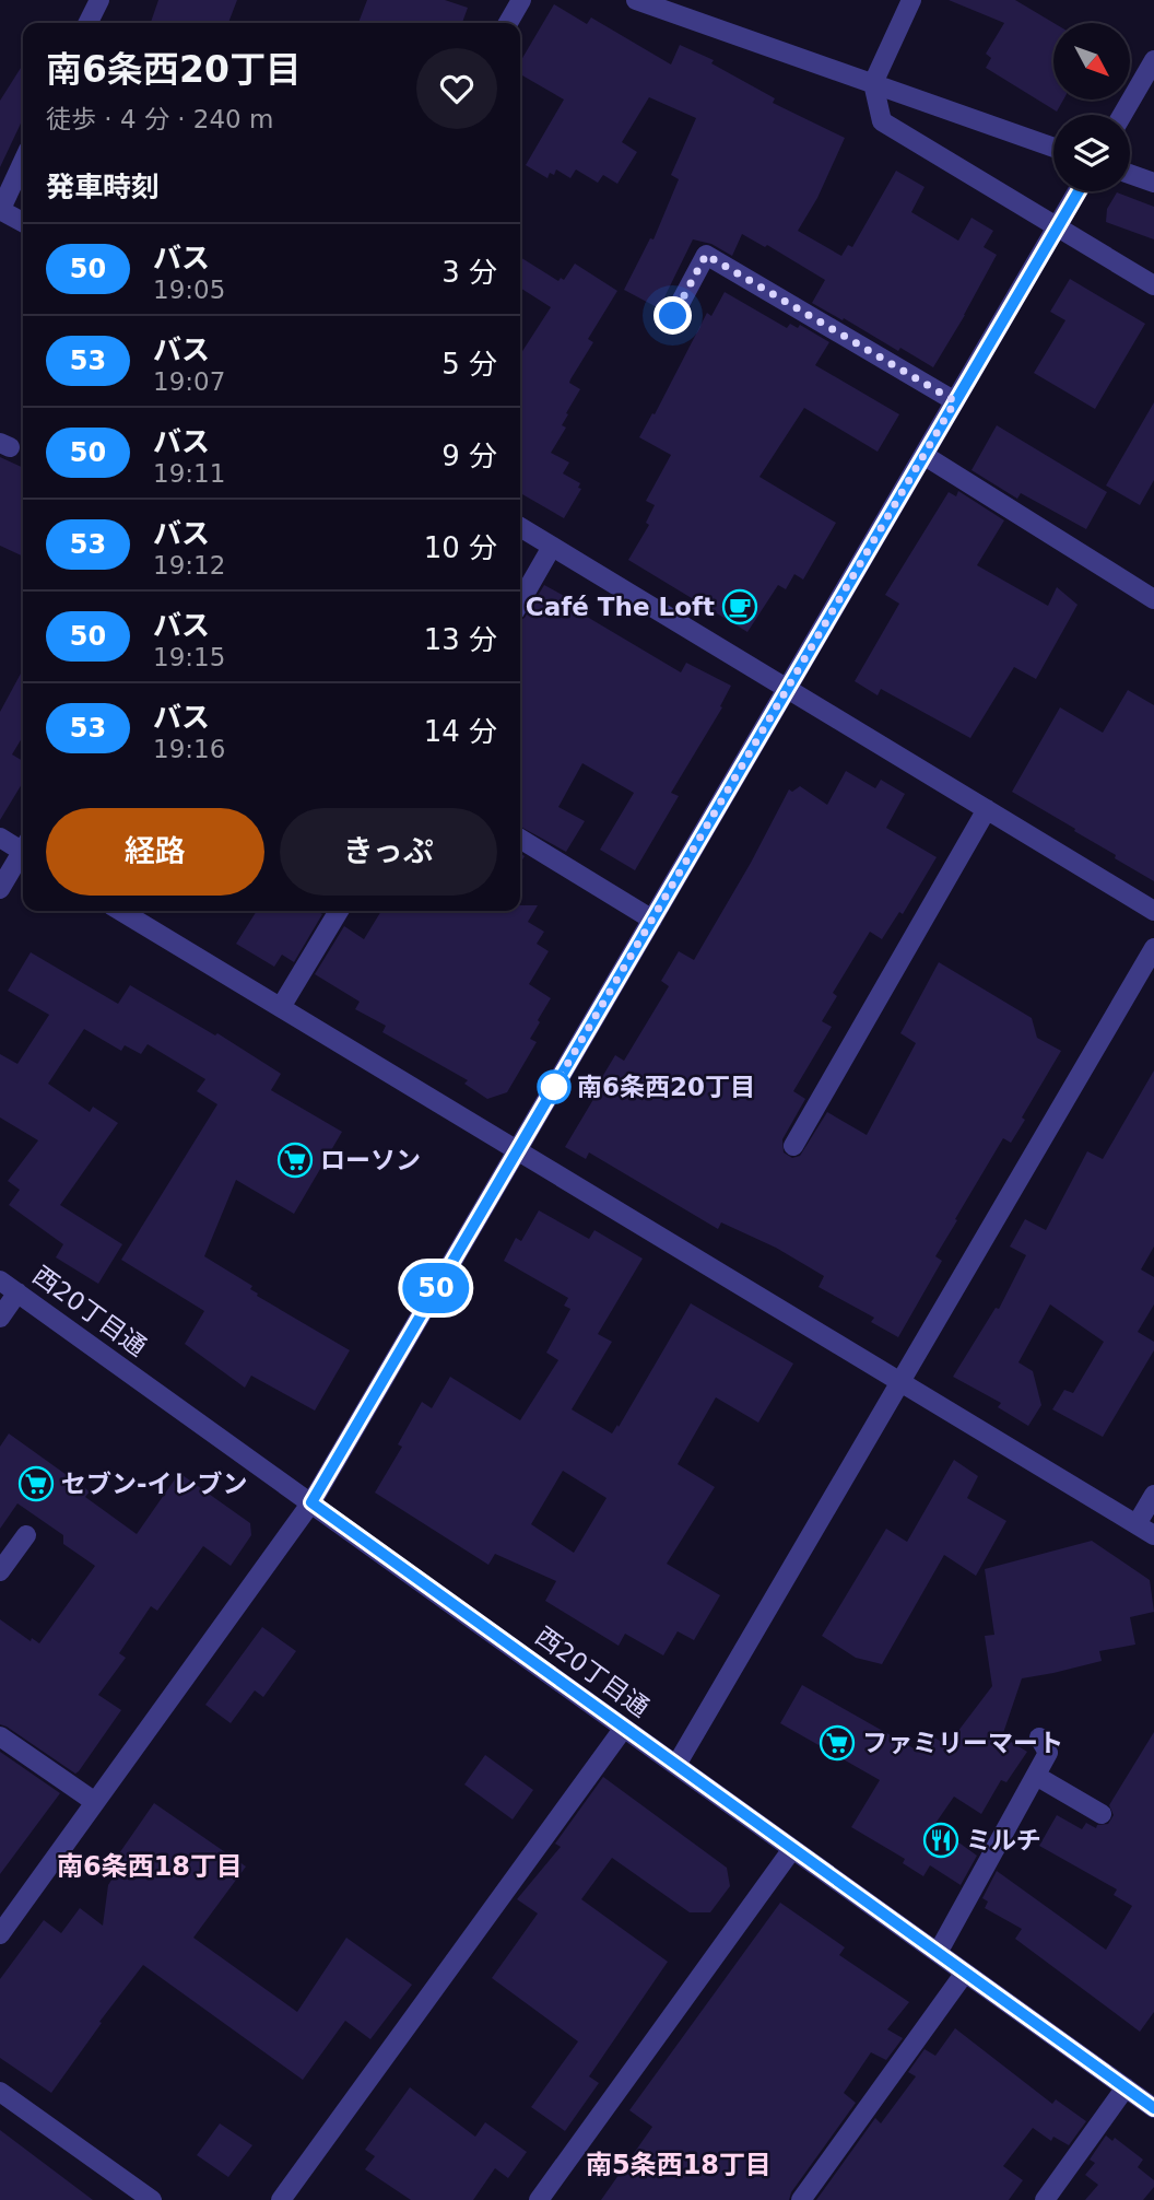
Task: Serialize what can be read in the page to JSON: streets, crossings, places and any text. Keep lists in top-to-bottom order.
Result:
{
  "streets": {
    "street": ["西20丁目通"]
  },
  "districts": ["南6条西18丁目", "南5条西18丁目"],
  "places": {
    "cafe": ["Café The Loft"],
    "other": ["南6条西20丁目"],
    "supermarket": ["ローソン", "セブン-イレブン", "ファミリーマート"],
    "restaurant": ["ミルチ"]
  },
  "lines": ["bus line 50"],
  "north": "bottom right",
  "page": {
    "on_map": "50",
    "heading": [
      ["南6条西20丁目", "徒歩 · 4 分 · 240 m"],
      "発車時刻"
    ],
    "list": [
      {
        "mark": "50",
        "name": "バス",
        "note": "19:05",
        "value": "3 分"
      },
      {
        "mark": "53",
        "name": "バス",
        "note": "19:07",
        "value": "5 分"
      },
      {
        "mark": "50",
        "name": "バス",
        "note": "19:11",
        "value": "9 分"
      },
      {
        "mark": "53",
        "name": "バス",
        "note": "19:12",
        "value": "10 分"
      },
      {
        "mark": "50",
        "name": "バス",
        "note": "19:15",
        "value": "13 分"
      },
      {
        "mark": "53",
        "name": "バス",
        "note": "19:16",
        "value": "14 分"
      }
    ],
    "buttons": ["経路", "きっぷ"]
  }
}
